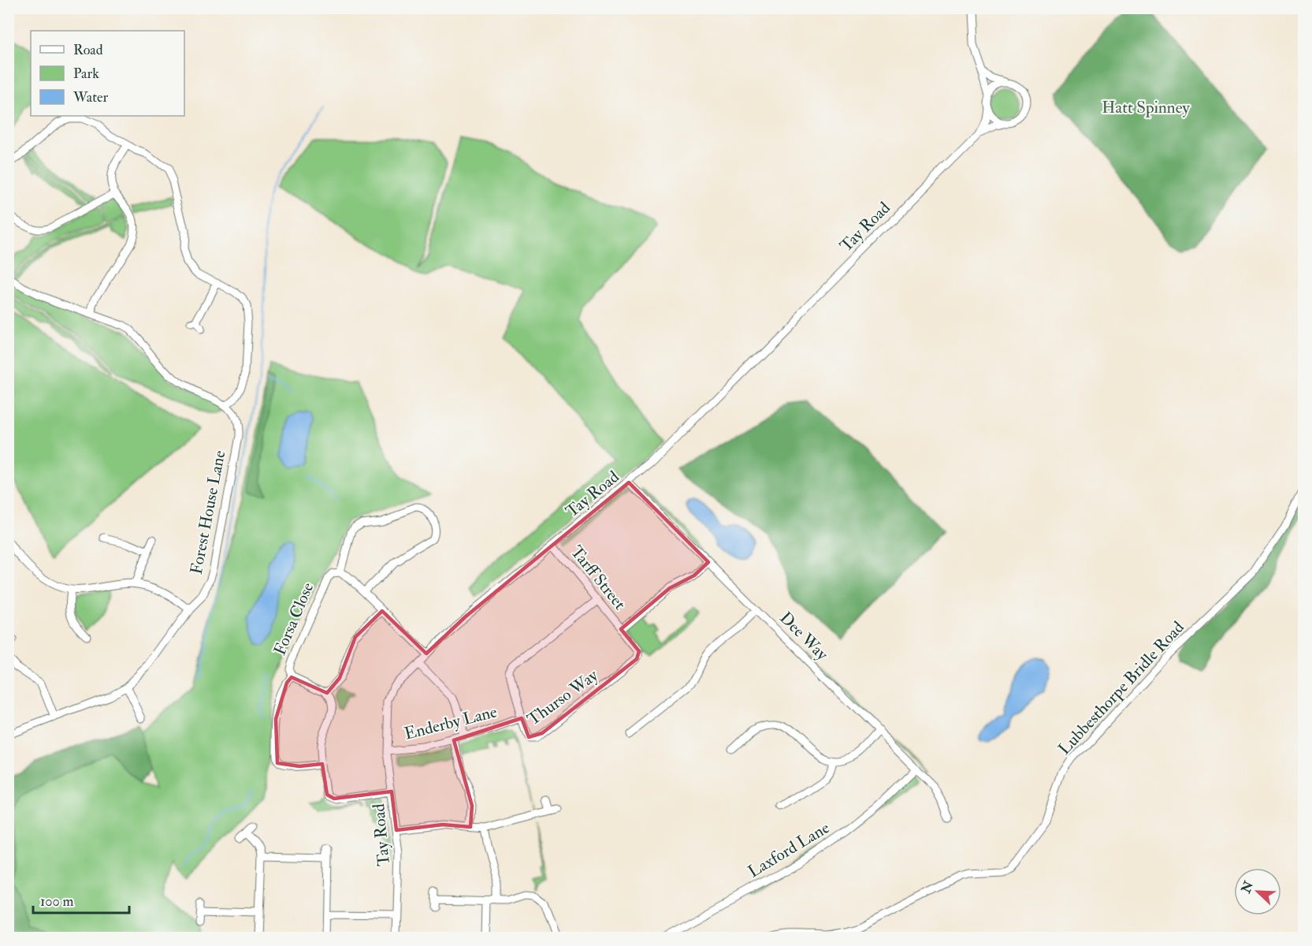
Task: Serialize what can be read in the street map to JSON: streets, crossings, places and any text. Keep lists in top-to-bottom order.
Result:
{
  "streets": {
    "street": [
      "Tay Road",
      "Forest House Lane",
      "Tarff Street",
      "Forsa Close",
      "Dee Way",
      "Lubbesthorpe Bridle Road",
      "Thurso Way",
      "Enderby Lane",
      "Laxford Lane"
    ]
  },
  "crossings": [
    ["Tay Road", "Tarff Street"],
    ["Tay Road", "Dee Way"],
    ["Tay Road", "Enderby Lane"],
    ["Tarff Street", "Thurso Way"],
    ["Dee Way", "Laxford Lane"],
    ["Thurso Way", "Enderby Lane"]
  ],
  "parks": ["Hatt Spinney"],
  "legend": ["Road", "Park", "Water"],
  "scale_bar": "100 m",
  "north": "top left"
}
